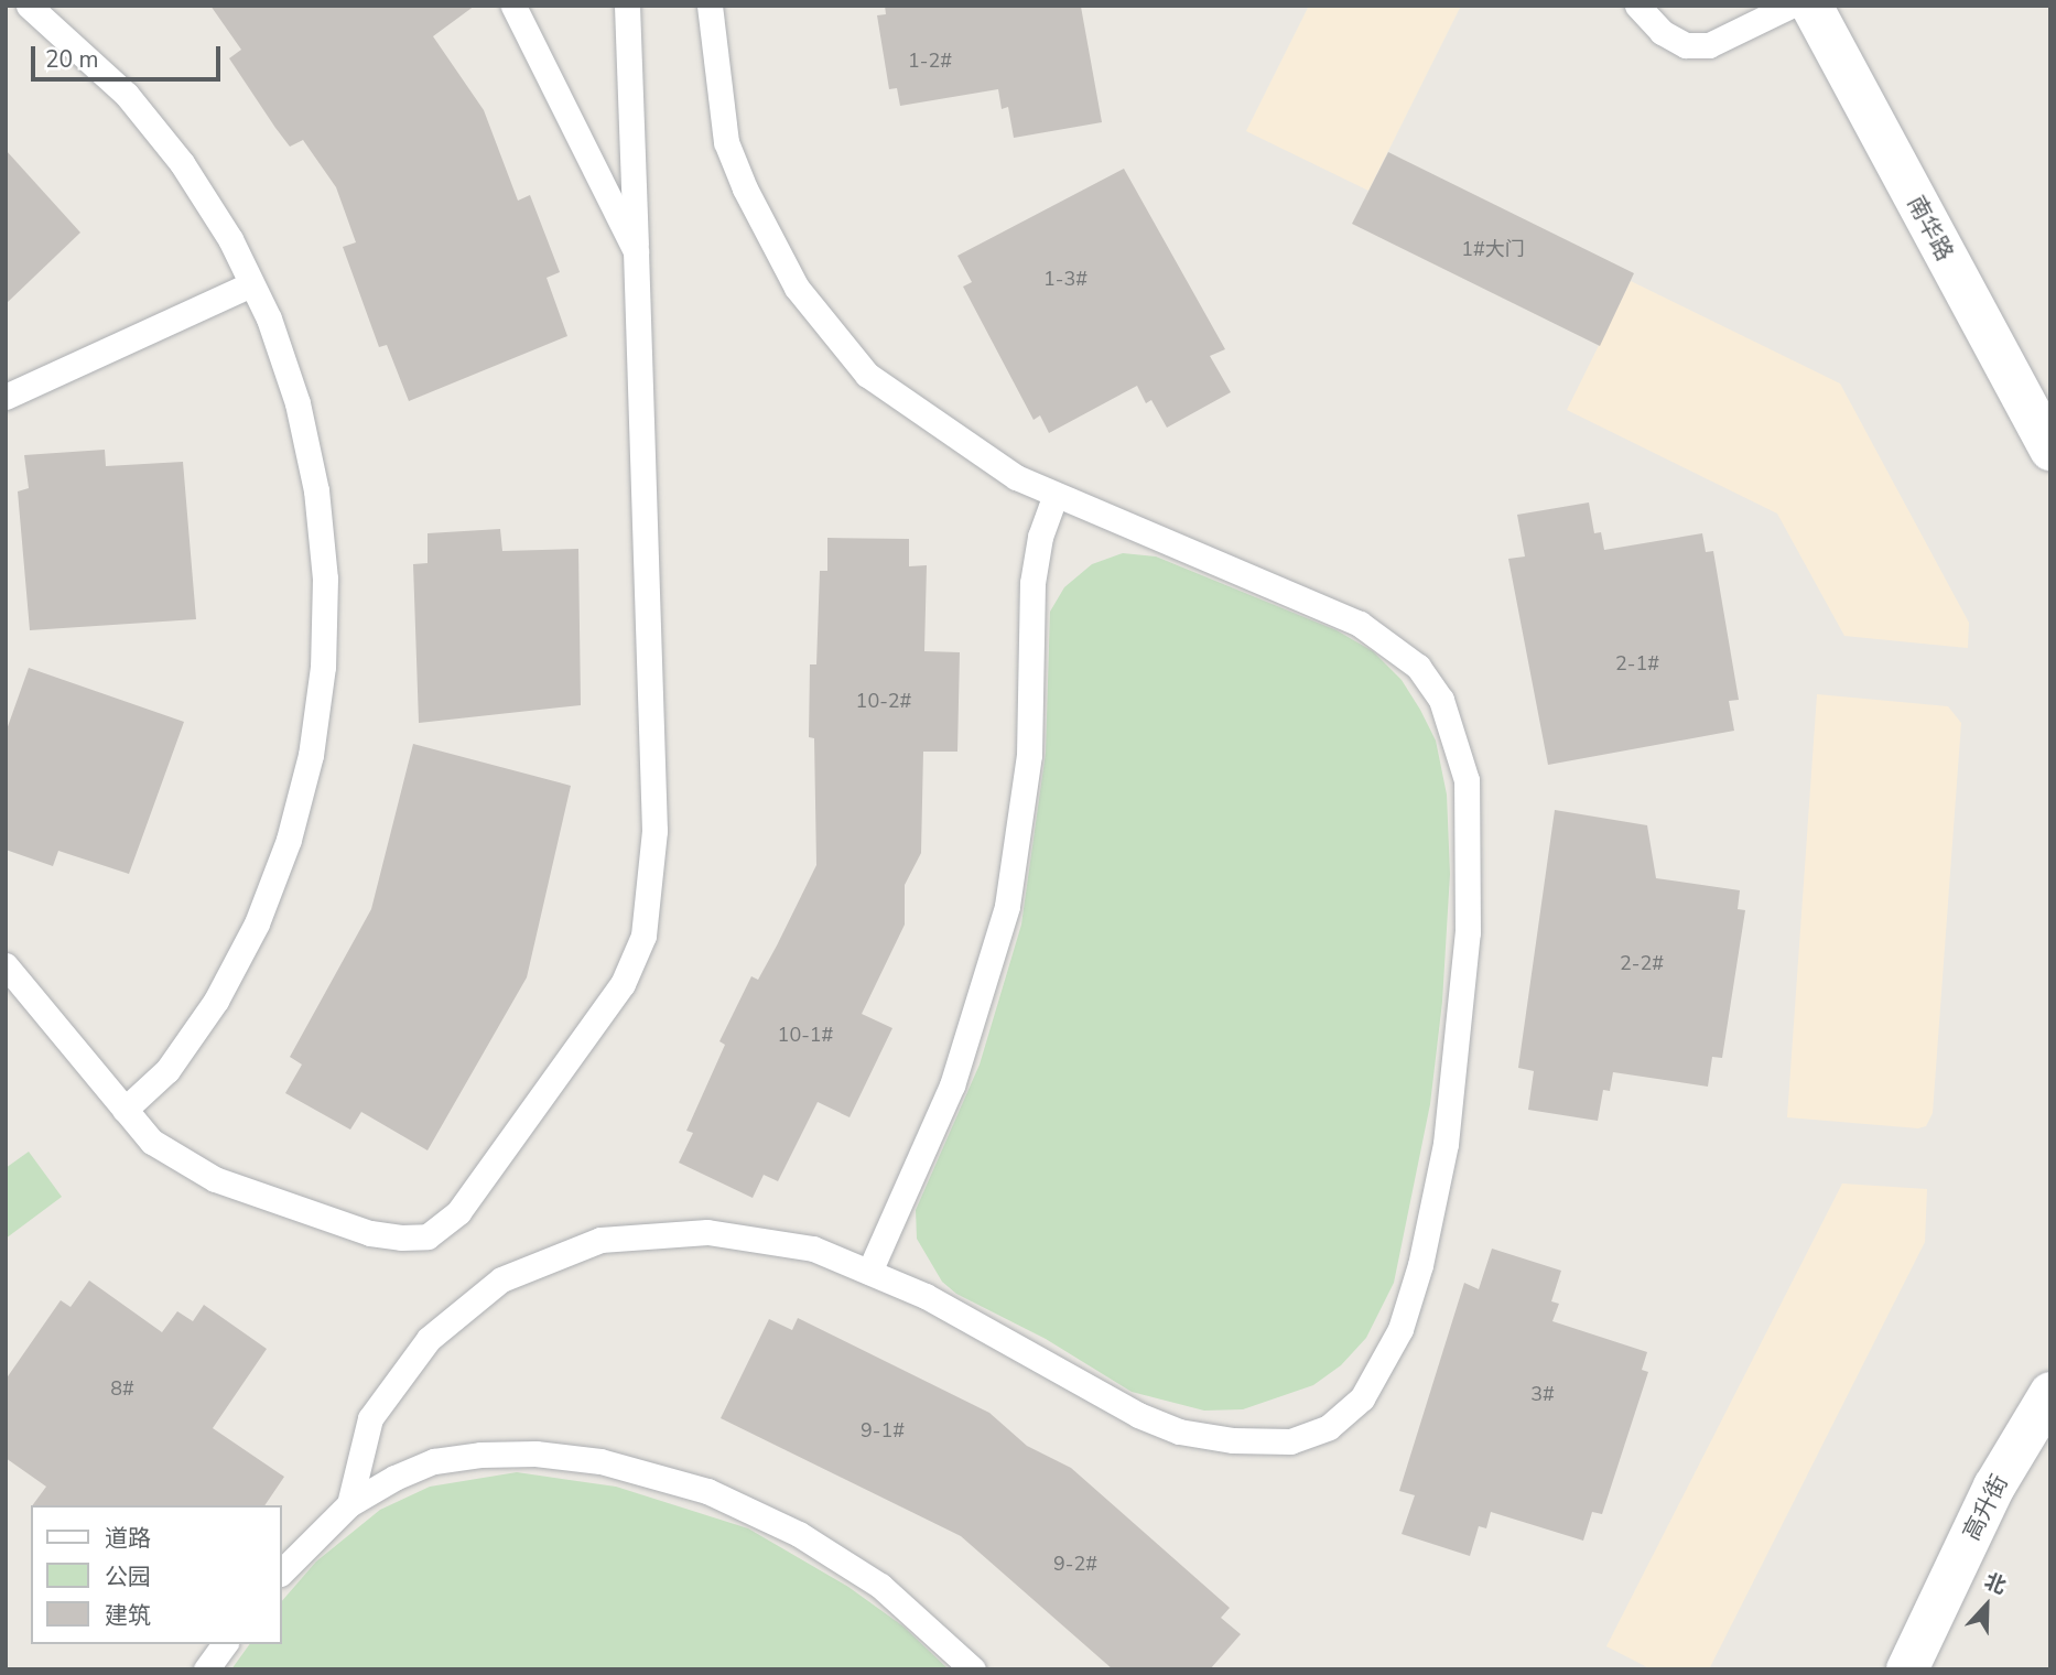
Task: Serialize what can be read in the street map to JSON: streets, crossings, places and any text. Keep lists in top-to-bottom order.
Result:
{
  "streets": {
    "street": ["南华路", "高升街"]
  },
  "house_numbers": [
    "1-2#",
    "1#大门",
    "1-3#",
    "2-1#",
    "10-2#",
    "2-2#",
    "10-1#",
    "8#",
    "3#",
    "9-1#",
    "9-2#"
  ],
  "legend": ["道路", "公园", "建筑"],
  "scale_bar": "20 m",
  "north": "top"
}
